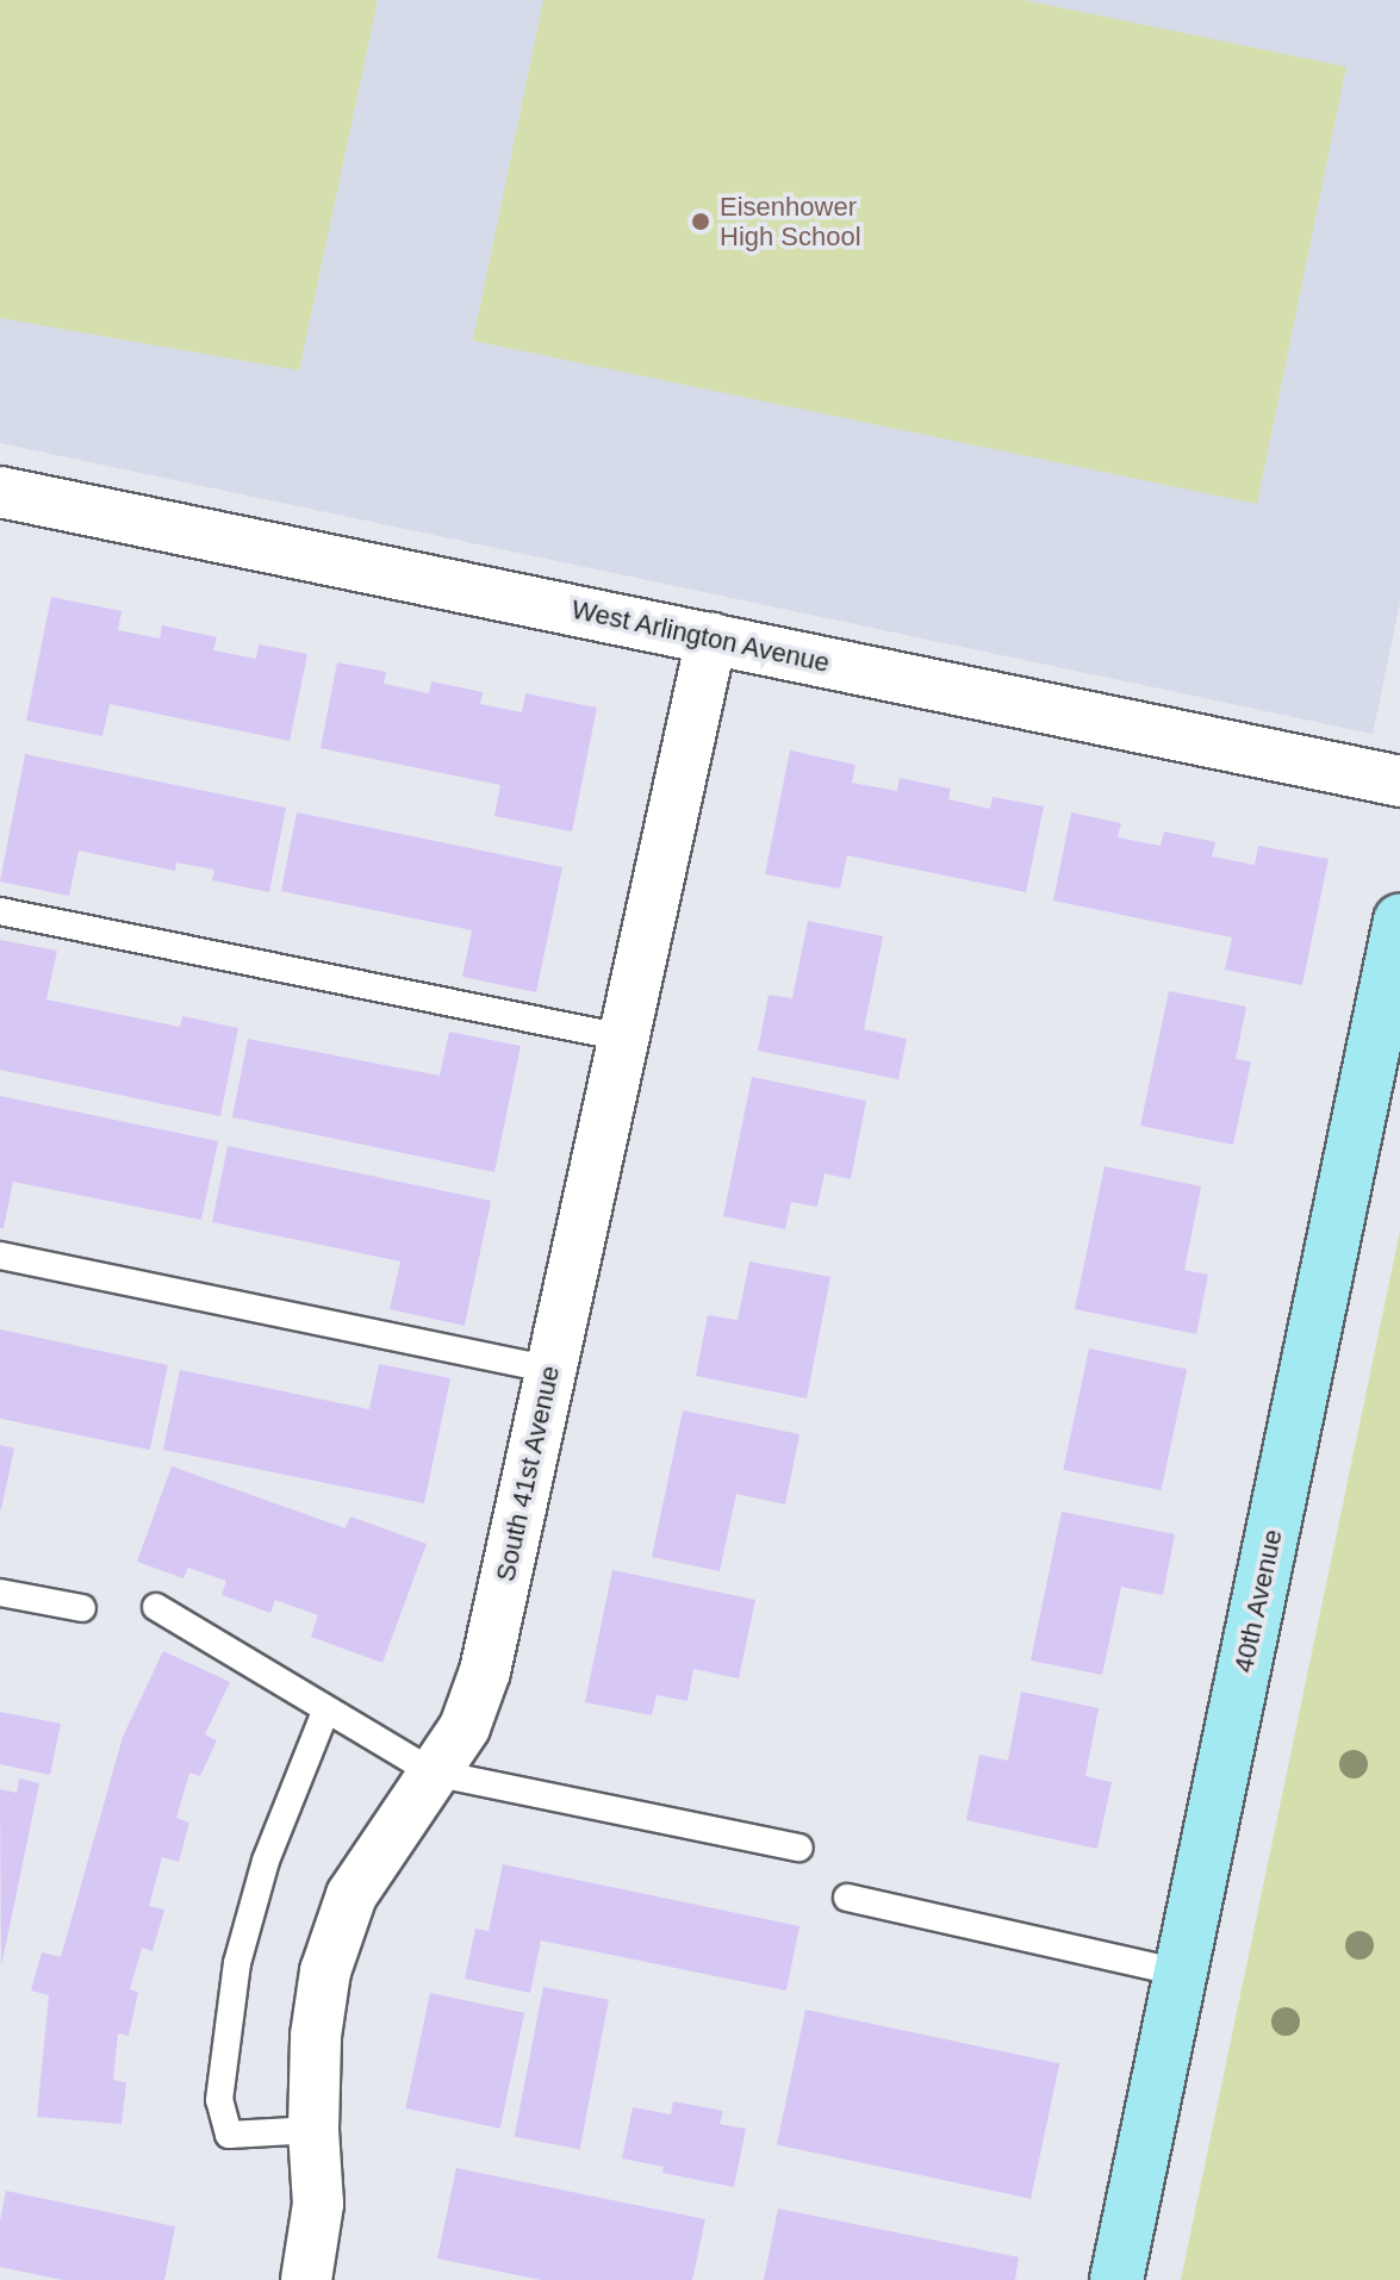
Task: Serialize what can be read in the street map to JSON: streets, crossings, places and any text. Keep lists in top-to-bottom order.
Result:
{
  "streets": {
    "main road": ["40th Avenue"],
    "street": ["West Arlington Avenue", "South 41st Avenue"]
  },
  "crossings": [
    ["West Arlington Avenue", "South 41st Avenue"]
  ],
  "places": ["Eisenhower High School"]
}
